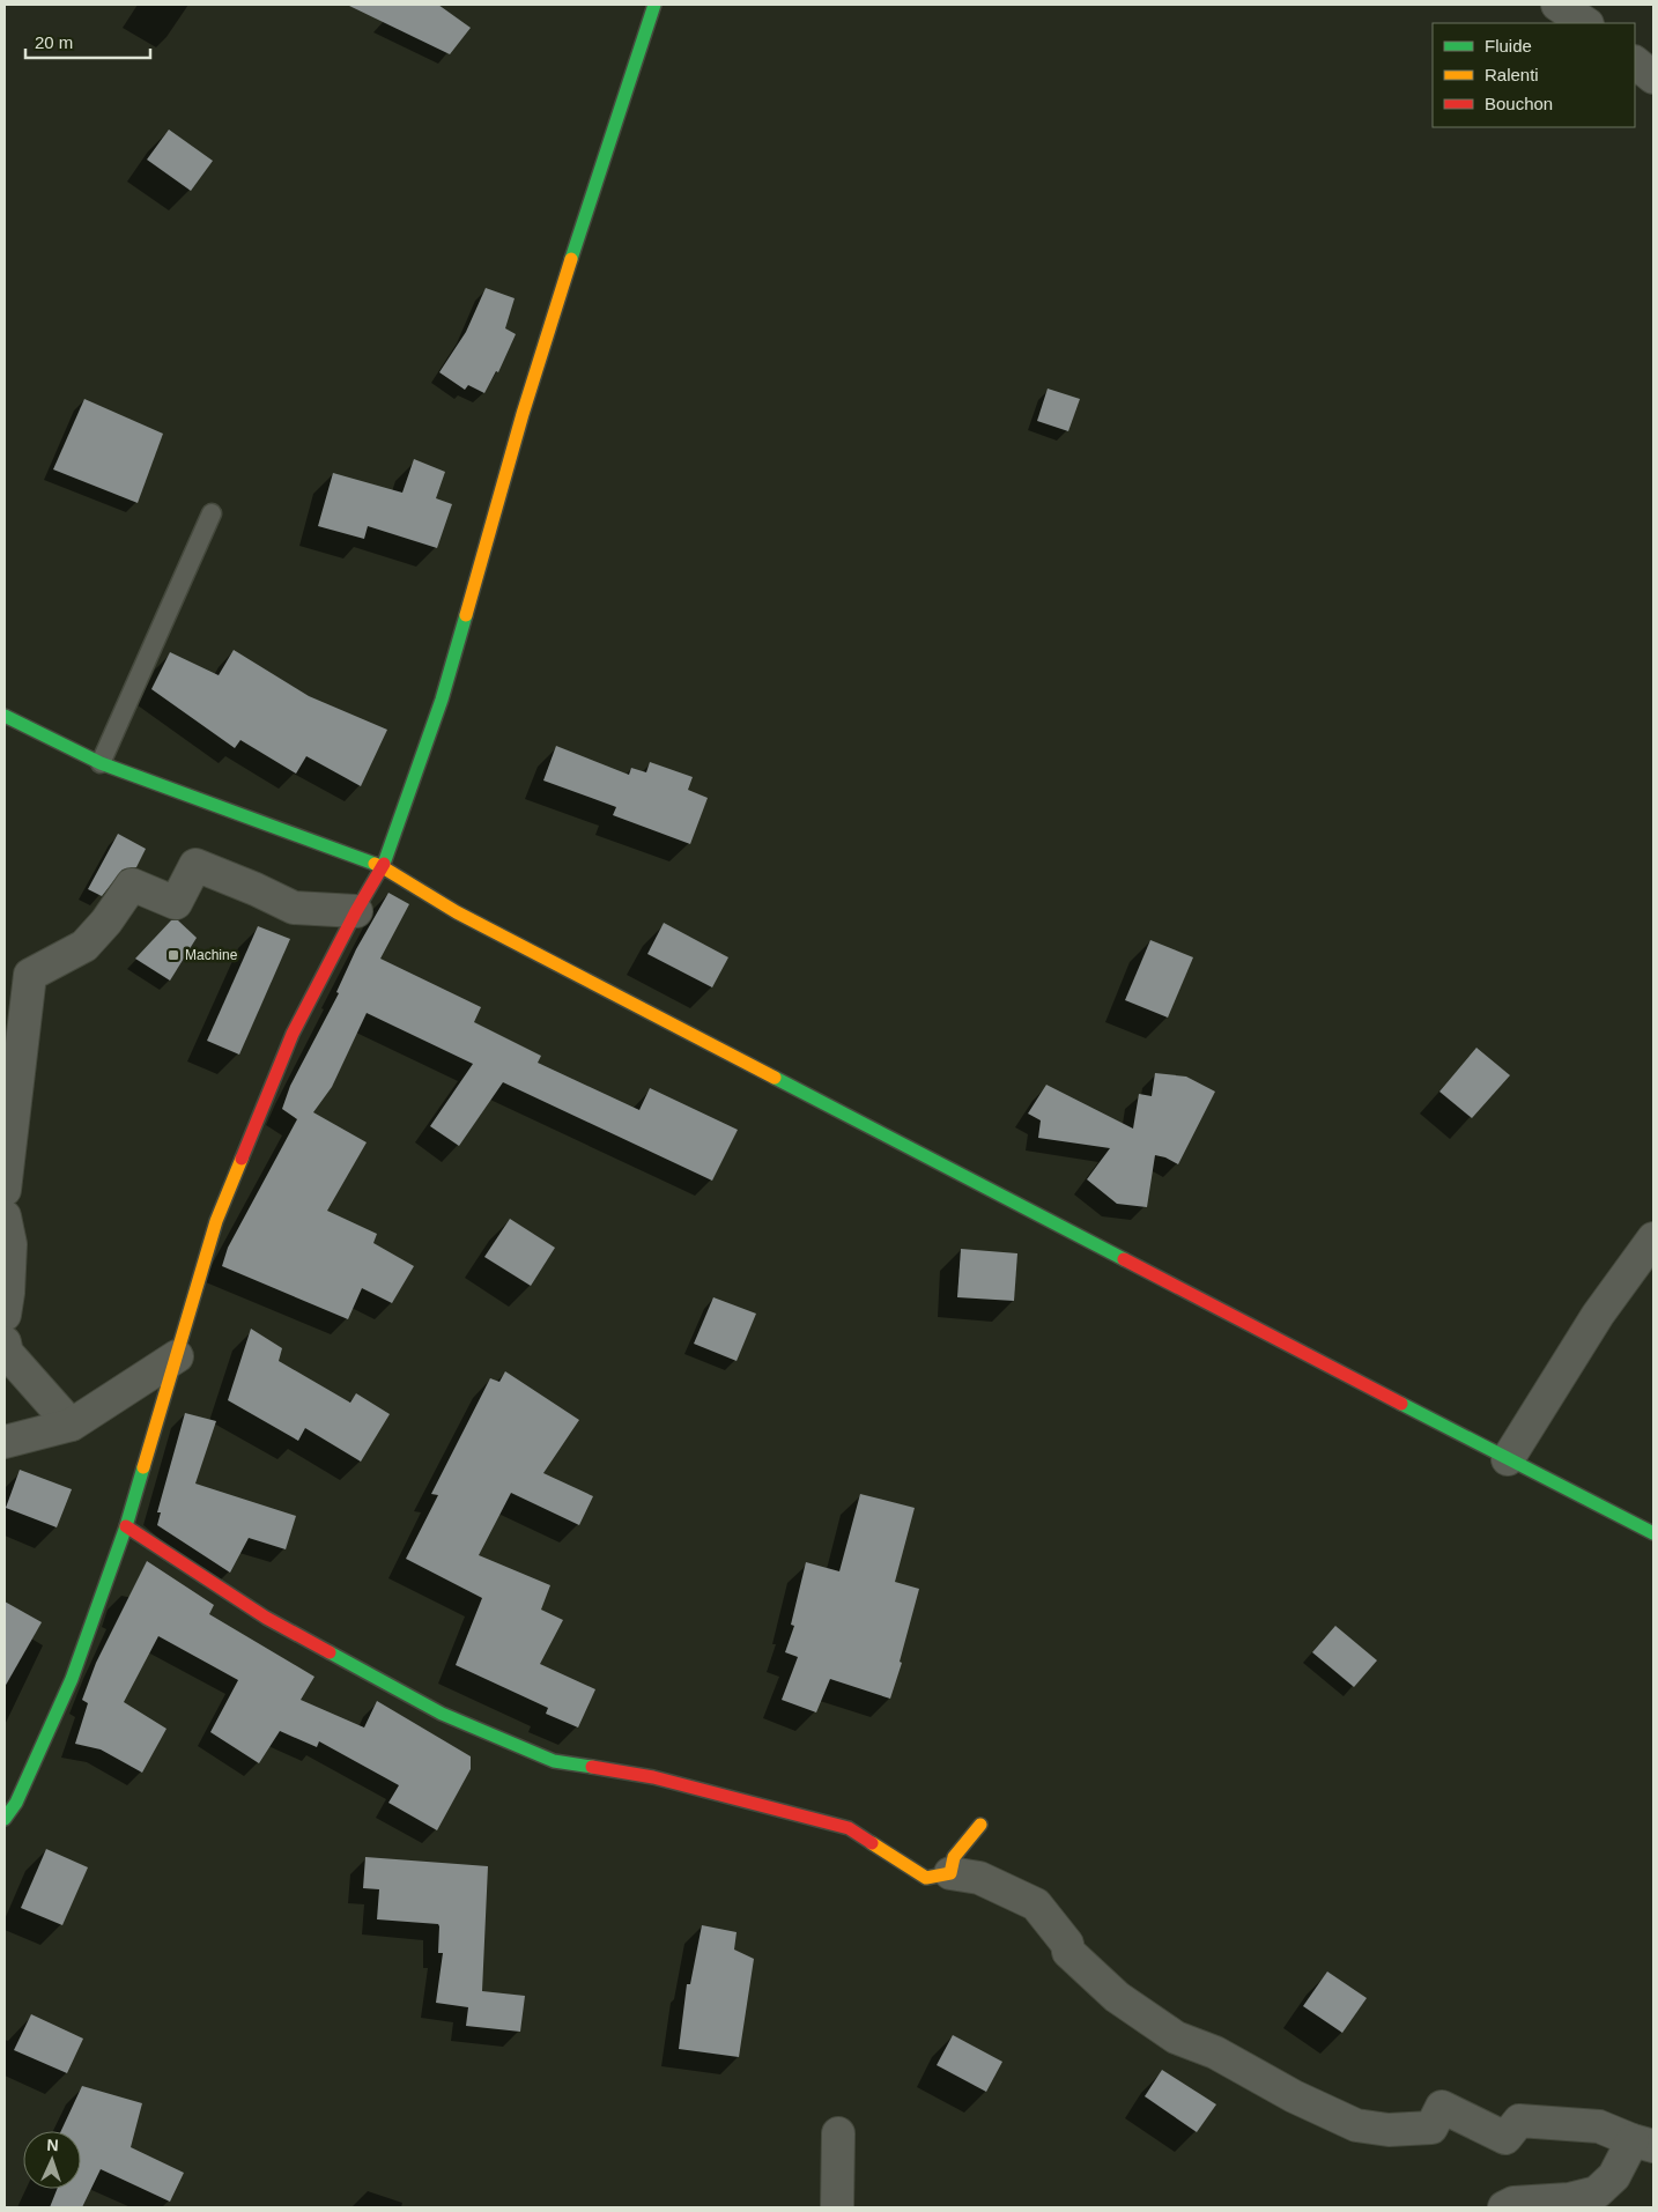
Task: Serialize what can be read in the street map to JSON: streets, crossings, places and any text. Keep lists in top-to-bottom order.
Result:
{
  "places": {
    "transit": ["Machine"]
  },
  "legend": ["Fluide", "Ralenti", "Bouchon"],
  "scale_bar": "20 m",
  "north": "top"
}
